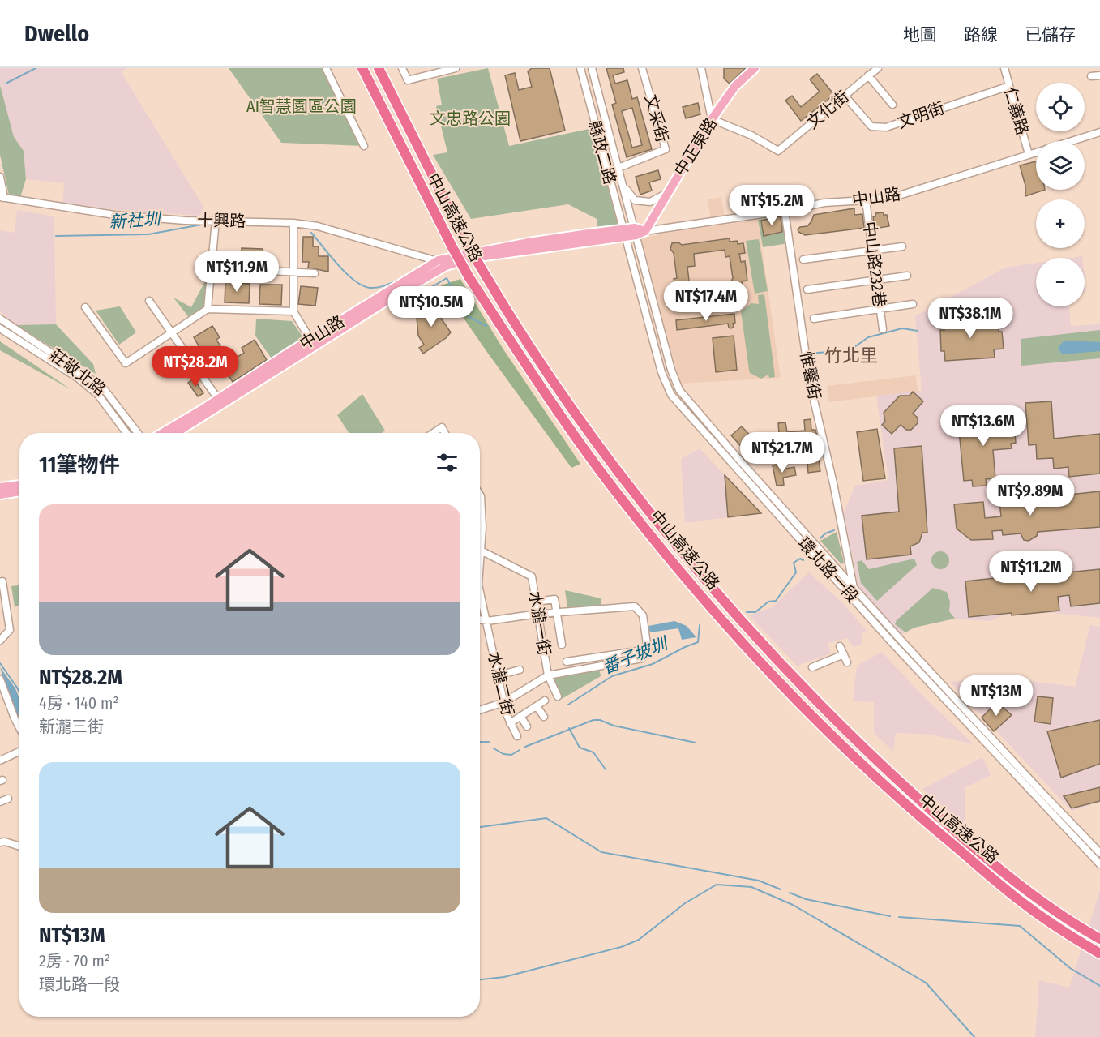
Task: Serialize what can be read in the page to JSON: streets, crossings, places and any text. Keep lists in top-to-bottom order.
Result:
{
  "streets": {
    "highway": ["中山高速公路"],
    "main road": ["中正東路", "中山路"],
    "street": [
      "文化街",
      "仁義路",
      "文明街",
      "文采街",
      "縣政二路",
      "十興路",
      "中山路232巷",
      "莊敬北路",
      "惟馨街",
      "環北路一段",
      "水瀧一街",
      "水瀧二街"
    ]
  },
  "crossings": [
    ["文化街", "文明街"],
    ["文化街", "中正東路"],
    ["仁義路", "文明街"],
    ["仁義路", "中山路"],
    ["文采街", "縣政二路"],
    ["中正東路", "縣政二路"],
    ["中正東路", "中山路"],
    ["中正東路", "環北路一段"],
    ["縣政二路", "中山路"],
    ["縣政二路", "環北路一段"],
    ["中山路", "十興路"],
    ["中山路", "中山路232巷"],
    ["中山路", "惟馨街"],
    ["中山路", "環北路一段"],
    ["惟馨街", "環北路一段"]
  ],
  "districts": ["竹北里"],
  "water": ["新社圳", "番子坡圳"],
  "parks": ["AI智慧園區公園", "文忠路公園"],
  "page": {
    "header": "Dwello",
    "nav": ["地圖", "路線", "已儲存"],
    "map_buttons": ["+", "−"],
    "price": [
      "NT$15.2M",
      "NT$11.9M",
      "NT$17.4M",
      "NT$10.5M",
      "NT$38.1M",
      "NT$28.2M",
      "NT$13.6M",
      "NT$21.7M",
      "NT$9.89M",
      "NT$11.2M",
      "NT$13M"
    ],
    "heading": "11筆物件",
    "list": [
      {
        "name": "NT$28.2M",
        "note": "4房 · 140 m² · 新瀧三街"
      },
      {
        "name": "NT$13M",
        "note": "2房 · 70 m² · 環北路一段"
      }
    ]
  }
}
